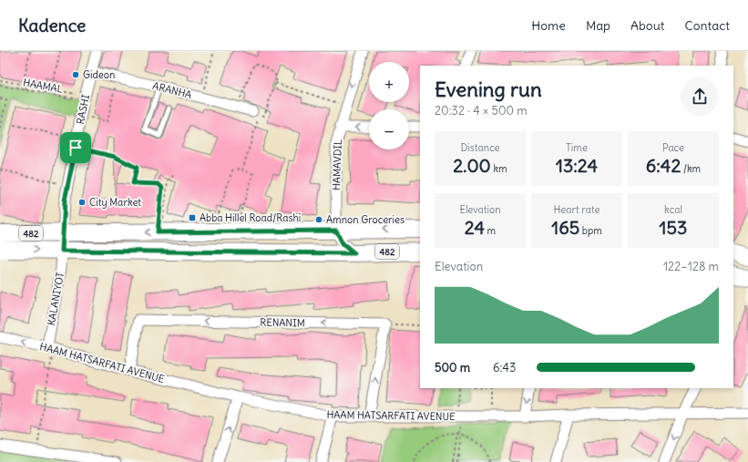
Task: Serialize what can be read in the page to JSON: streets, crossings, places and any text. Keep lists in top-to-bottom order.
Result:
{
  "streets": {
    "main road": ["482"],
    "street": [
      "ARANHA",
      "RASHI",
      "HAMAVDIL",
      "KALANIYOT",
      "RENANIM",
      "HAAM HATSARFATI AVENUE"
    ],
    "path": ["HAAMAL"]
  },
  "crossings": [
    ["HAAMAL", "RASHI"],
    ["ARANHA", "RASHI"],
    ["RASHI", "482"],
    ["RASHI", "KALANIYOT"],
    ["HAMAVDIL", "482"],
    ["482", "KALANIYOT"],
    ["KALANIYOT", "HAAM HATSARFATI AVENUE"],
    ["RENANIM", "HAAM HATSARFATI AVENUE"]
  ],
  "one_way": ["RENANIM"],
  "places": {
    "other": ["Gideon", "City Market", "Amnon Groceries"],
    "transit": ["Abba Hillel Road/Rashi"]
  },
  "page": {
    "header": "Kadence",
    "nav": [
      "Home",
      "Map",
      "About",
      "Contact"
    ],
    "map_buttons": ["+", "−"],
    "heading": ["Evening run", "20:32 · 4 × 500 m"],
    "stats": [
      ["Distance", "2.00 km"],
      ["Time", "13:24"],
      ["Pace", "6:42 /km"],
      ["Elevation", "24 m"],
      ["Heart rate", "165 bpm"],
      ["kcal", "153"]
    ],
    "chart": ["Elevation", "122–128 m"],
    "list": [
      {
        "name": "500 m",
        "note": "6:43"
      }
    ]
  }
}
